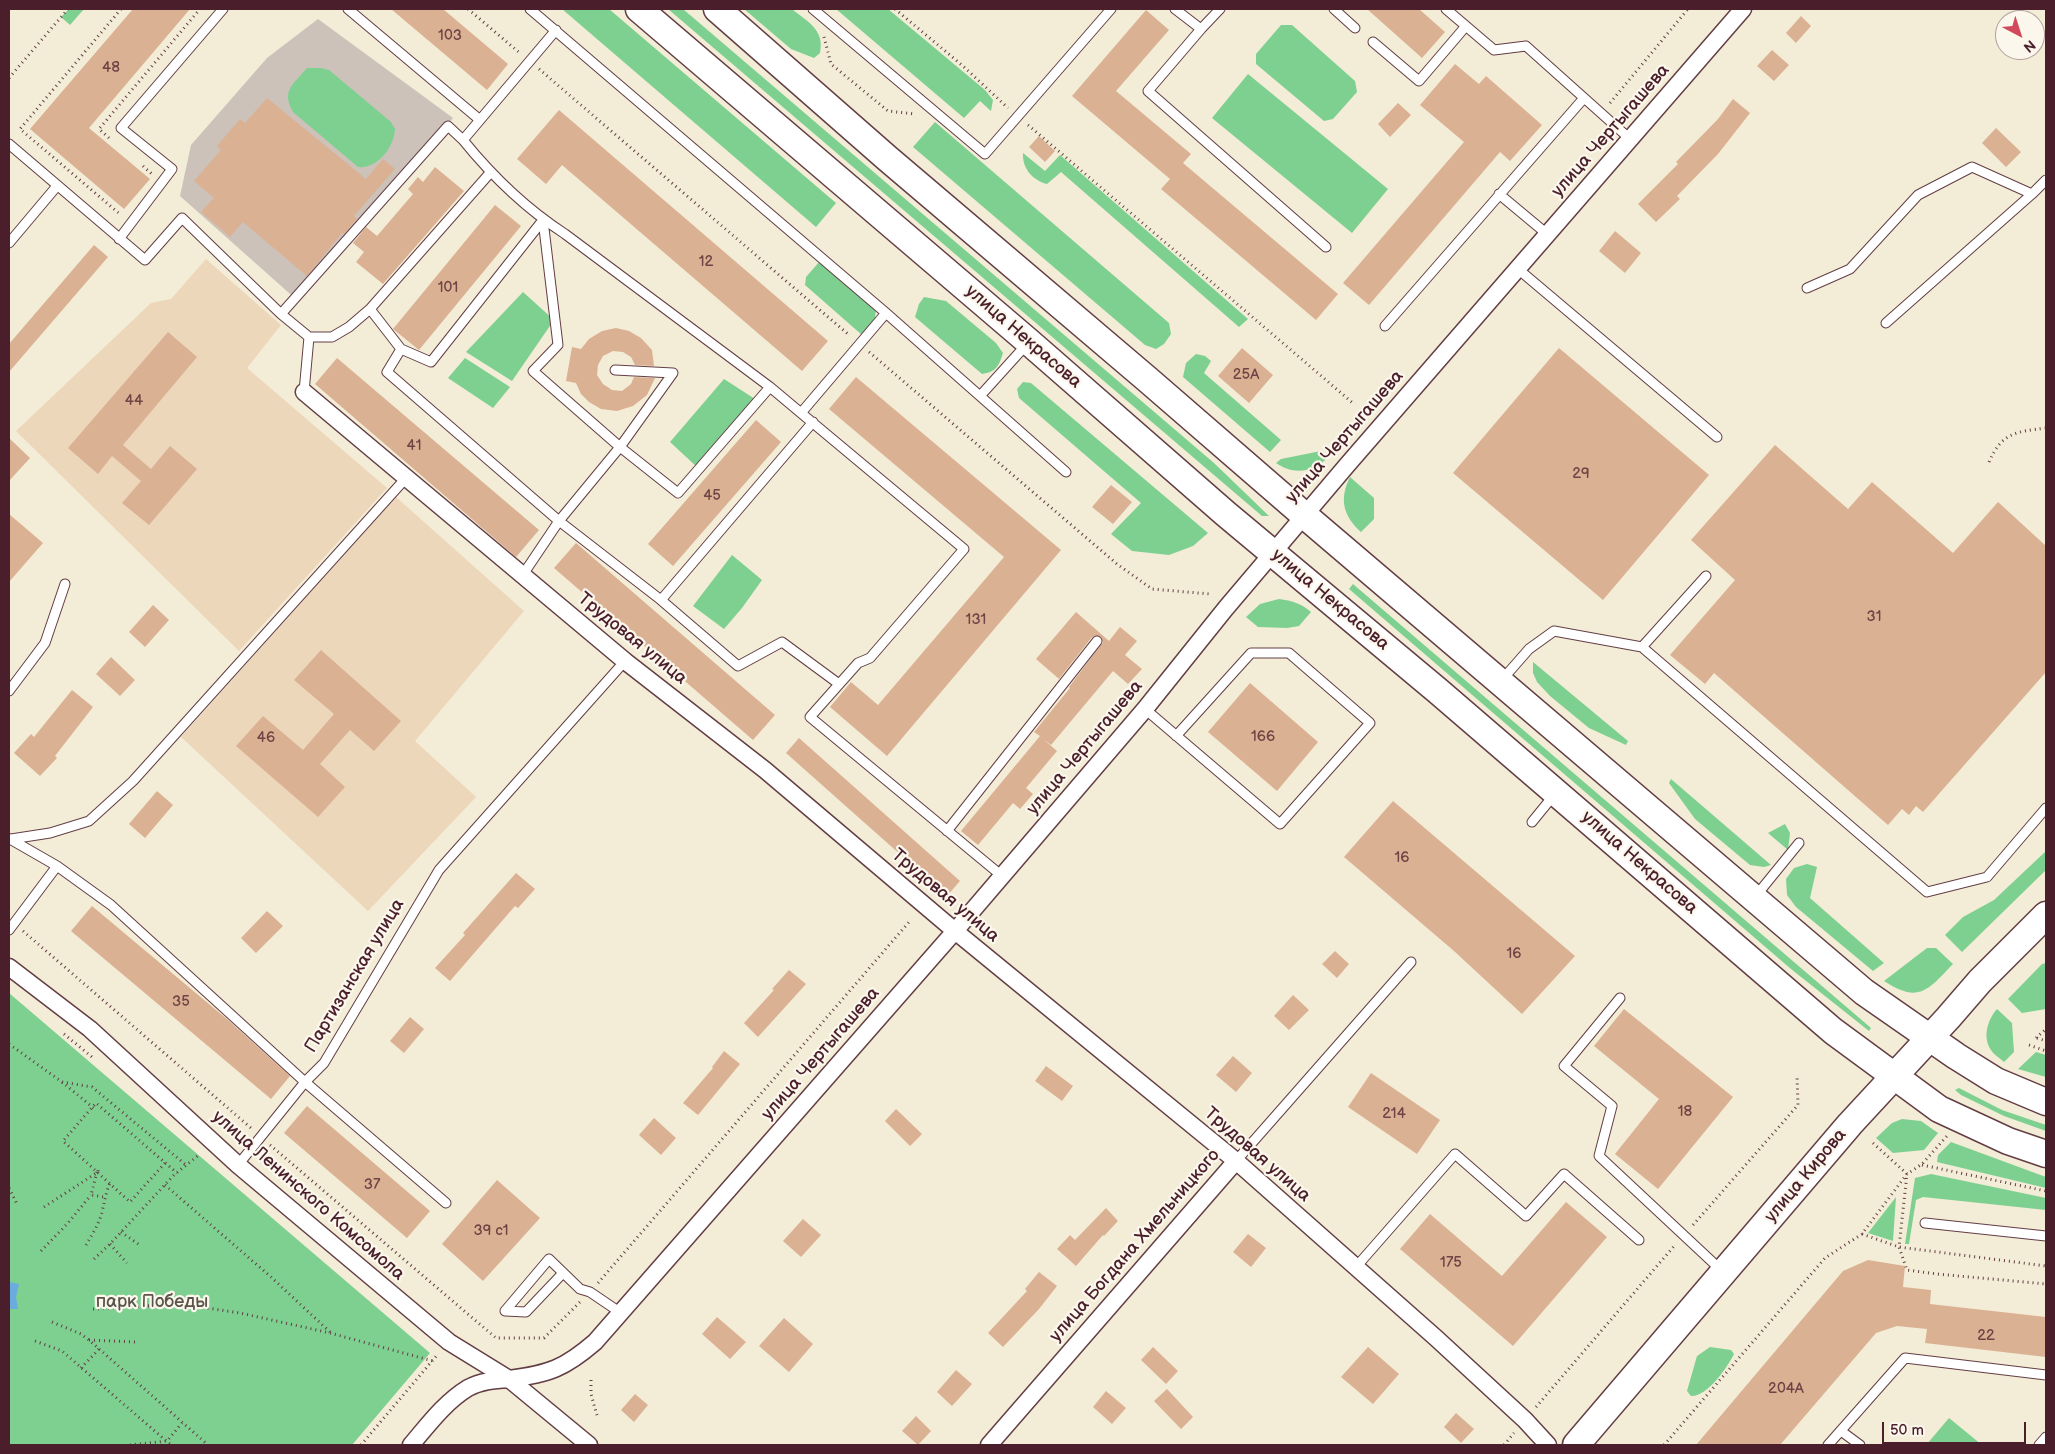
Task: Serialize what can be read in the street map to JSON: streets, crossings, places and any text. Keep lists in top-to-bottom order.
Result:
{
  "streets": {
    "main road": ["улица Некрасова", "улица Кирова"],
    "street": [
      "улица Чертыгашева",
      "Трудовая улица",
      "улица Ленинского Комсомола",
      "улица Богдана Хмельницкого"
    ],
    "lane": ["Партизанская улица"]
  },
  "crossings": [
    ["улица Чертыгашева", "улица Некрасова"],
    ["улица Чертыгашева", "Трудовая улица"],
    ["улица Чертыгашева", "улица Ленинского Комсомола"],
    ["улица Некрасова", "улица Кирова"],
    ["Трудовая улица", "Партизанская улица"],
    ["Трудовая улица", "улица Богдана Хмельницкого"],
    ["Партизанская улица", "улица Ленинского Комсомола"]
  ],
  "parks": ["парк Победы"],
  "house_numbers": [
    "103",
    "48",
    "12",
    "101",
    "25А",
    "44",
    "41",
    "29",
    "45",
    "31",
    "131",
    "166",
    "46",
    "16",
    "16",
    "35",
    "18",
    "214",
    "37",
    "39 с1",
    "175",
    "22",
    "204А"
  ],
  "scale_bar": "50 m",
  "north": "bottom right"
}
